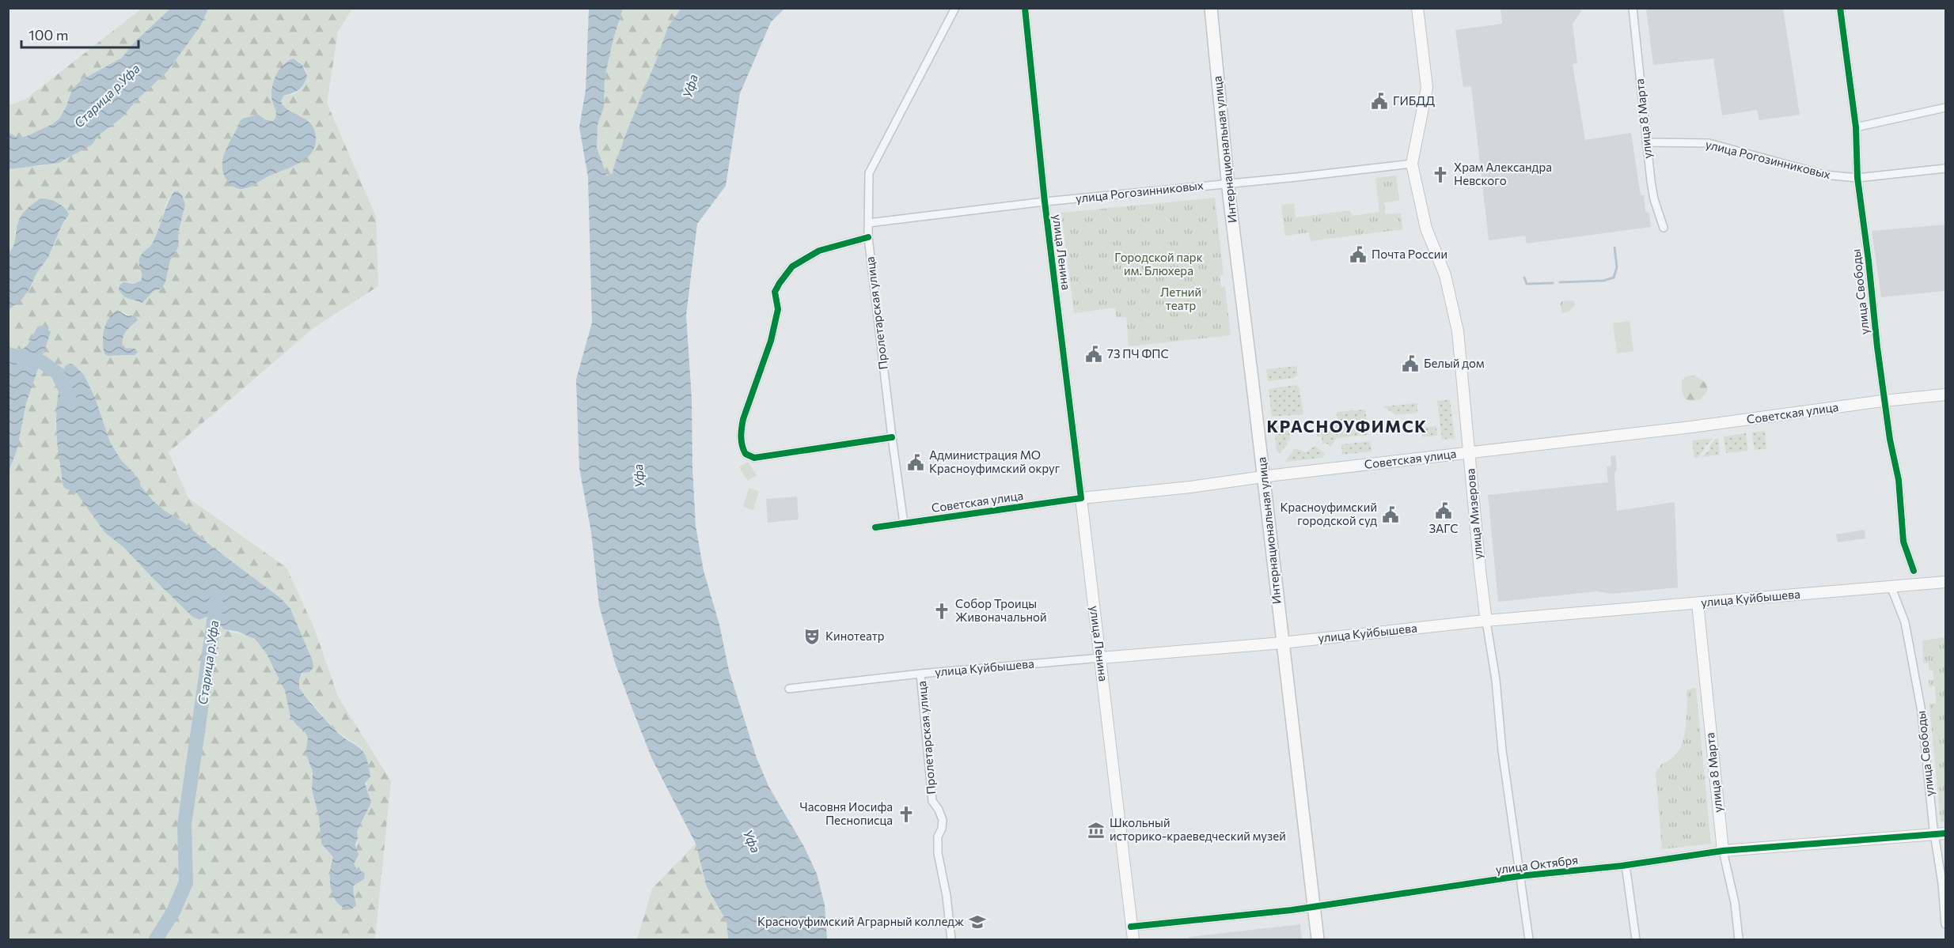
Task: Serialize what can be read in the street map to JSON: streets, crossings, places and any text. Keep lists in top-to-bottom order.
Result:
{
  "streets": {
    "main road": [
      "улица 8 Марта",
      "Интернациональная улица",
      "улица Ленина",
      "Советская улица",
      "улица Мизерова",
      "улица Куйбышева",
      "улица Октября"
    ],
    "street": ["улица Рогозинниковых", "улица Свободы", "Пролетарская улица"]
  },
  "crossings": [
    ["улица 8 Марта", "улица Рогозинниковых"],
    ["улица 8 Марта", "улица Куйбышева"],
    ["улица 8 Марта", "улица Октября"],
    ["Интернациональная улица", "улица Рогозинниковых"],
    ["Интернациональная улица", "Советская улица"],
    ["Интернациональная улица", "улица Куйбышева"],
    ["Интернациональная улица", "улица Октября"],
    ["улица Рогозинниковых", "улица Ленина"],
    ["улица Рогозинниковых", "улица Свободы"],
    ["улица Рогозинниковых", "Пролетарская улица"],
    ["улица Рогозинниковых", "улица Мизерова"],
    ["улица Ленина", "Советская улица"],
    ["улица Ленина", "улица Куйбышева"],
    ["улица Ленина", "улица Октября"],
    ["улица Свободы", "Советская улица"],
    ["улица Свободы", "улица Куйбышева"],
    ["улица Свободы", "улица Октября"],
    ["Пролетарская улица", "Советская улица"],
    ["Пролетарская улица", "улица Куйбышева"],
    ["Советская улица", "улица Мизерова"],
    ["улица Мизерова", "улица Куйбышева"],
    ["улица Мизерова", "улица Октября"]
  ],
  "districts": ["КРАСНОУФИМСК"],
  "water": ["Уфа", "Старица р.Уфа"],
  "parks": ["Городской парк им. Блюхера", "Летний театр"],
  "places": {
    "public building": [
      "ГИБДД",
      "Почта России",
      "73 ПЧ ФПС",
      "Белый дом",
      "Администрация МО Красноуфимский округ",
      "ЗАГС",
      "Красноуфимский городской суд"
    ],
    "church": ["Храм Александра Невского", "Собор Троицы Живоначальной", "Часовня Иосифа Песнописца"],
    "theatre": ["Кинотеатр"],
    "museum": ["Школьный историко-краеведческий музей"],
    "school or university": ["Красноуфимский Аграрный колледж"]
  },
  "scale_bar": "100 m"
}
